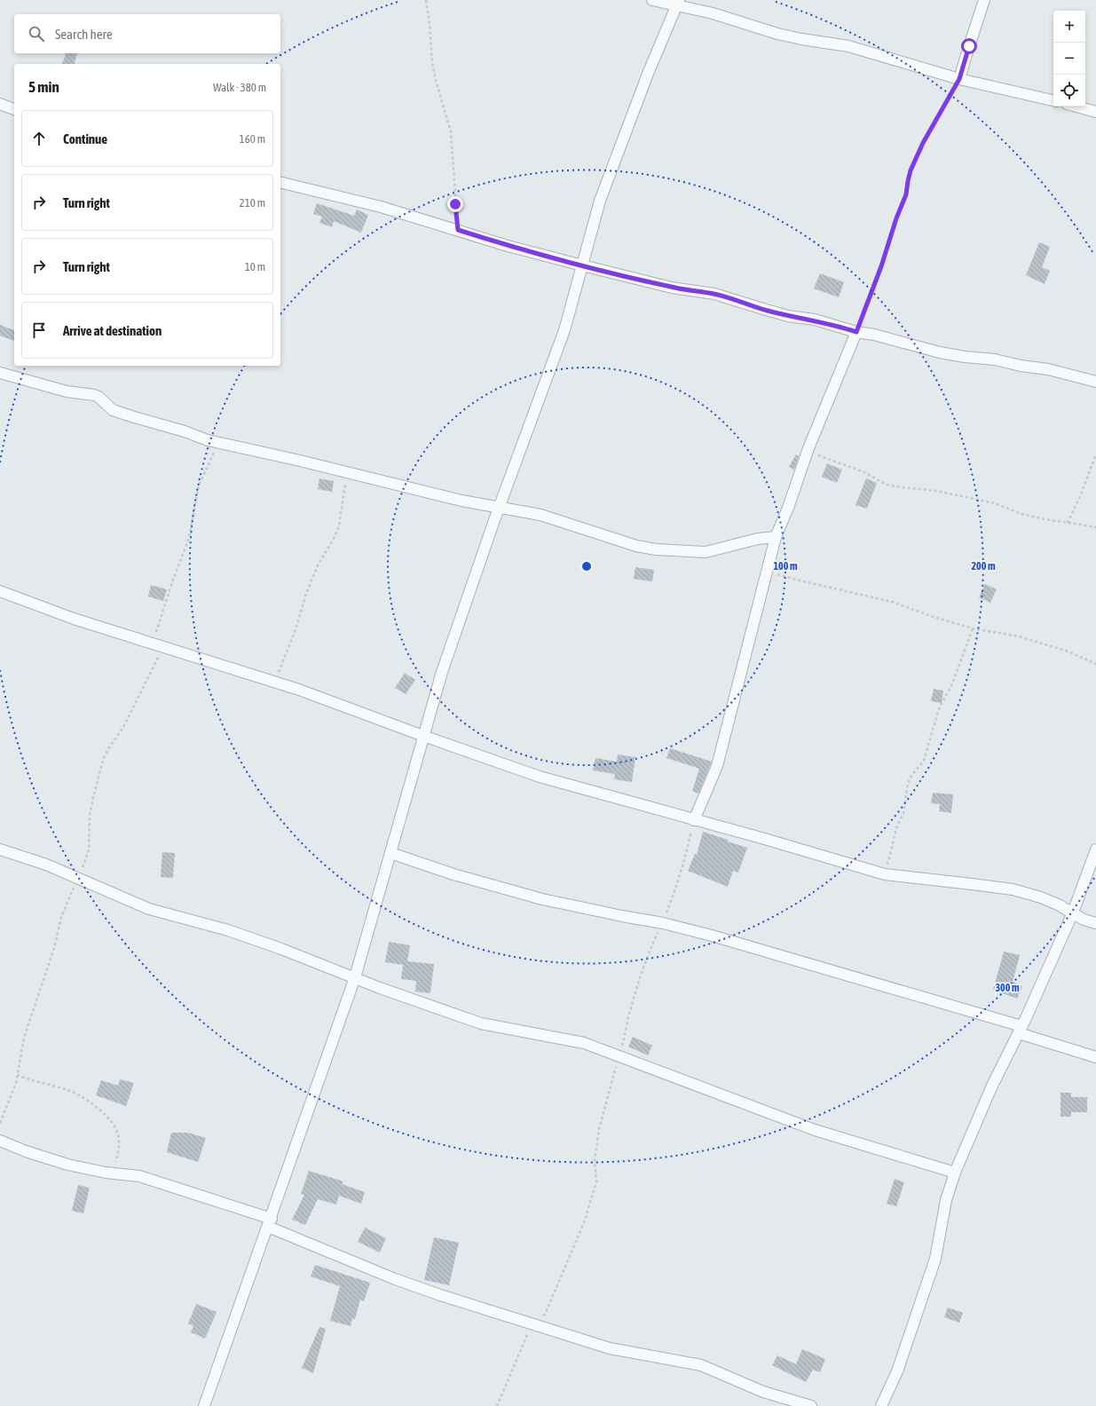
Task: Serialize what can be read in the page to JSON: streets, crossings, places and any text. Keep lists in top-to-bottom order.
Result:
{
  "page": {
    "map_buttons": ["+", "−"],
    "search": "Search here",
    "heading": ["5 min", "Walk · 380 m"],
    "list": [
      ["Continue", "160 m"],
      ["Turn right", "210 m"],
      ["Turn right", "10 m"],
      "Arrive at destination"
    ]
  },
  "rings": ["100 m", "200 m", "300 m"]
}
